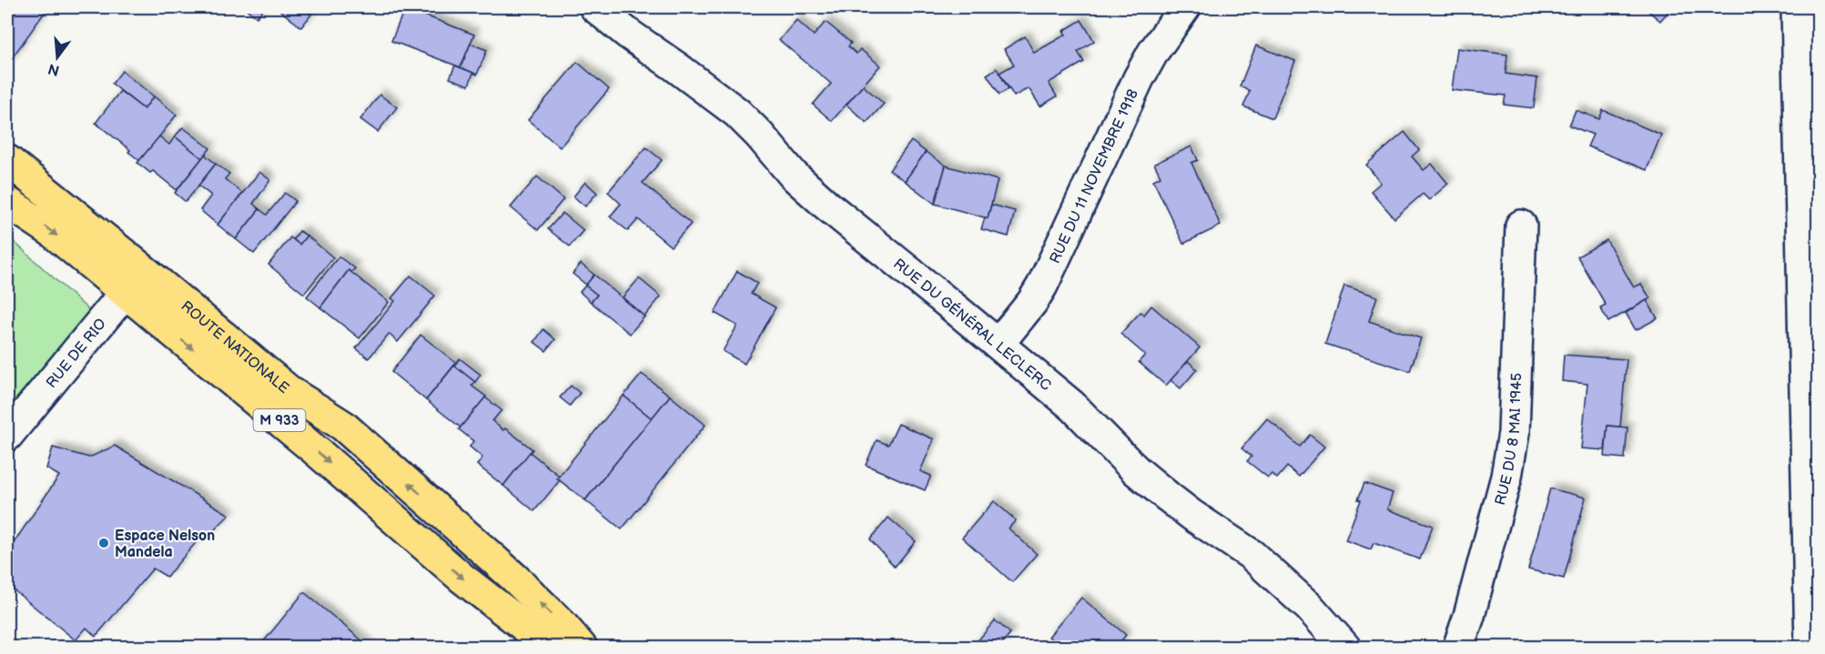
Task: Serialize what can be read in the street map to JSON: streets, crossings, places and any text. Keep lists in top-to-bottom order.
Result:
{
  "streets": {
    "main road": ["ROUTE NATIONALE", "M 933"],
    "street": [
      "RUE DU 11 NOVEMBRE 1918",
      "RUE DU GÉNÉRAL LECLERC",
      "RUE DE RIO",
      "RUE DU 8 MAI 1945"
    ]
  },
  "crossings": [
    ["RUE DU 11 NOVEMBRE 1918", "RUE DU GÉNÉRAL LECLERC"],
    ["ROUTE NATIONALE", "RUE DE RIO"]
  ],
  "places": ["Espace Nelson Mandela"],
  "north": "bottom"
}
